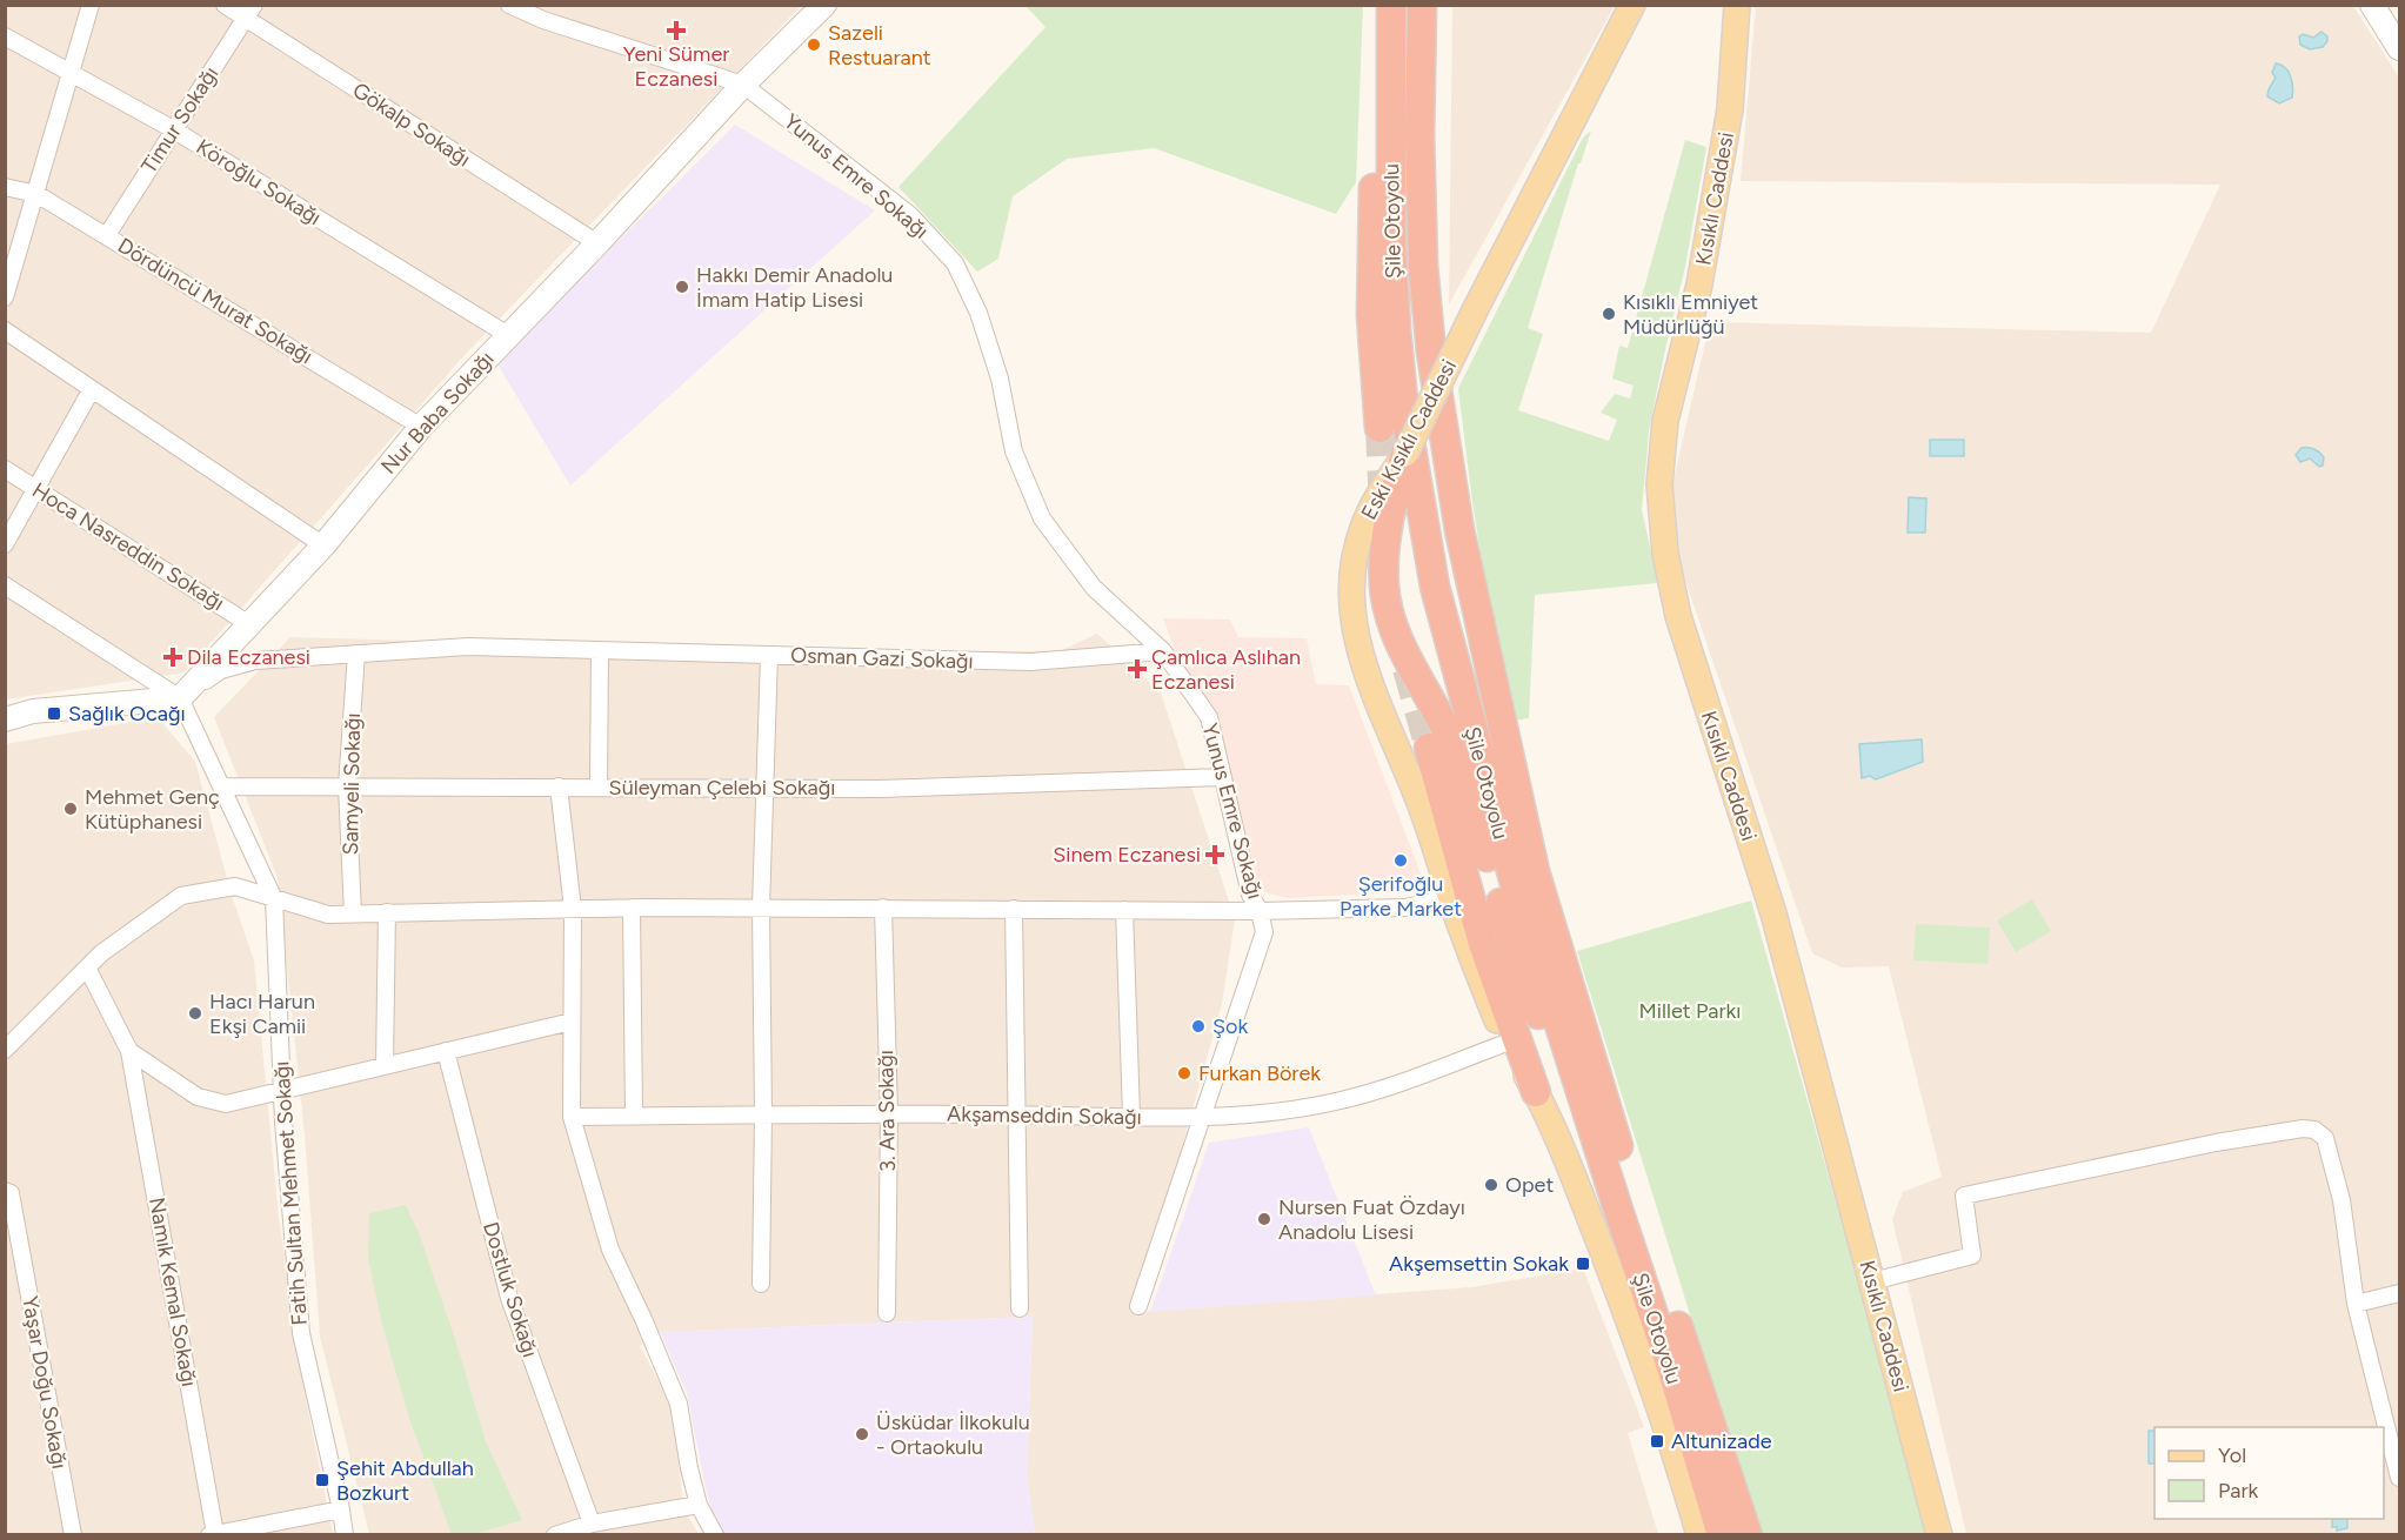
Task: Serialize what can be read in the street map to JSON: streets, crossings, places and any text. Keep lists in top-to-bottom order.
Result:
{
  "streets": {
    "highway": ["Şile Otoyolu"],
    "main road": ["Kısıklı Caddesi", "Nur Baba Sokağı", "Eski Kısıklı Caddesi"],
    "street": [
      "Timur Sokağı",
      "Gökalp Sokağı",
      "Yunus Emre Sokağı",
      "Köroğlu Sokağı",
      "Dördüncü Murat Sokağı",
      "Hoca Nasreddin Sokağı",
      "Osman Gazi Sokağı",
      "Samyeli Sokağı",
      "Süleyman Çelebi Sokağı",
      "3. Ara Sokağı",
      "Akşamseddin Sokağı",
      "Fatih Sultan Mehmet Sokağı",
      "Dostluk Sokağı",
      "Namık Kemal Sokağı",
      "Yaşar Doğu Sokağı"
    ]
  },
  "crossings": [
    ["Timur Sokağı", "Gökalp Sokağı"],
    ["Timur Sokağı", "Köroğlu Sokağı"],
    ["Timur Sokağı", "Dördüncü Murat Sokağı"],
    ["Gökalp Sokağı", "Nur Baba Sokağı"],
    ["Yunus Emre Sokağı", "Nur Baba Sokağı"],
    ["Yunus Emre Sokağı", "Osman Gazi Sokağı"],
    ["Yunus Emre Sokağı", "Süleyman Çelebi Sokağı"],
    ["Yunus Emre Sokağı", "Akşamseddin Sokağı"],
    ["Köroğlu Sokağı", "Nur Baba Sokağı"],
    ["Dördüncü Murat Sokağı", "Nur Baba Sokağı"],
    ["Nur Baba Sokağı", "Hoca Nasreddin Sokağı"],
    ["Nur Baba Sokağı", "Osman Gazi Sokağı"],
    ["Nur Baba Sokağı", "Fatih Sultan Mehmet Sokağı"],
    ["Eski Kısıklı Caddesi", "Akşamseddin Sokağı"],
    ["Osman Gazi Sokağı", "Samyeli Sokağı"],
    ["Osman Gazi Sokağı", "Fatih Sultan Mehmet Sokağı"],
    ["Samyeli Sokağı", "Süleyman Çelebi Sokağı"],
    ["Süleyman Çelebi Sokağı", "Fatih Sultan Mehmet Sokağı"],
    ["3. Ara Sokağı", "Akşamseddin Sokağı"]
  ],
  "parks": ["Millet Parkı"],
  "places": {
    "health": [
      "Yeni Sümer Eczanesi",
      "Dila Eczanesi",
      "Çamlıca Aslıhan Eczanesi",
      "Sinem Eczanesi"
    ],
    "other": [
      "Sazeli Restuarant",
      "Hakkı Demir Anadolu İmam Hatip Lisesi",
      "Kısıklı Emniyet Müdürlüğü",
      "Mehmet Genç Kütüphanesi",
      "Şerifoğlu Parke Market",
      "Hacı Harun Ekşi Camii",
      "Şok",
      "Furkan Börek",
      "Opet",
      "Nursen Fuat Özdayı Anadolu Lisesi",
      "Üsküdar İlkokulu - Ortaokulu"
    ],
    "transit": [
      "Sağlık Ocağı",
      "Akşemsettin Sokak",
      "Altunizade",
      "Şehit Abdullah Bozkurt"
    ]
  },
  "legend": ["Yol", "Park"]
}
